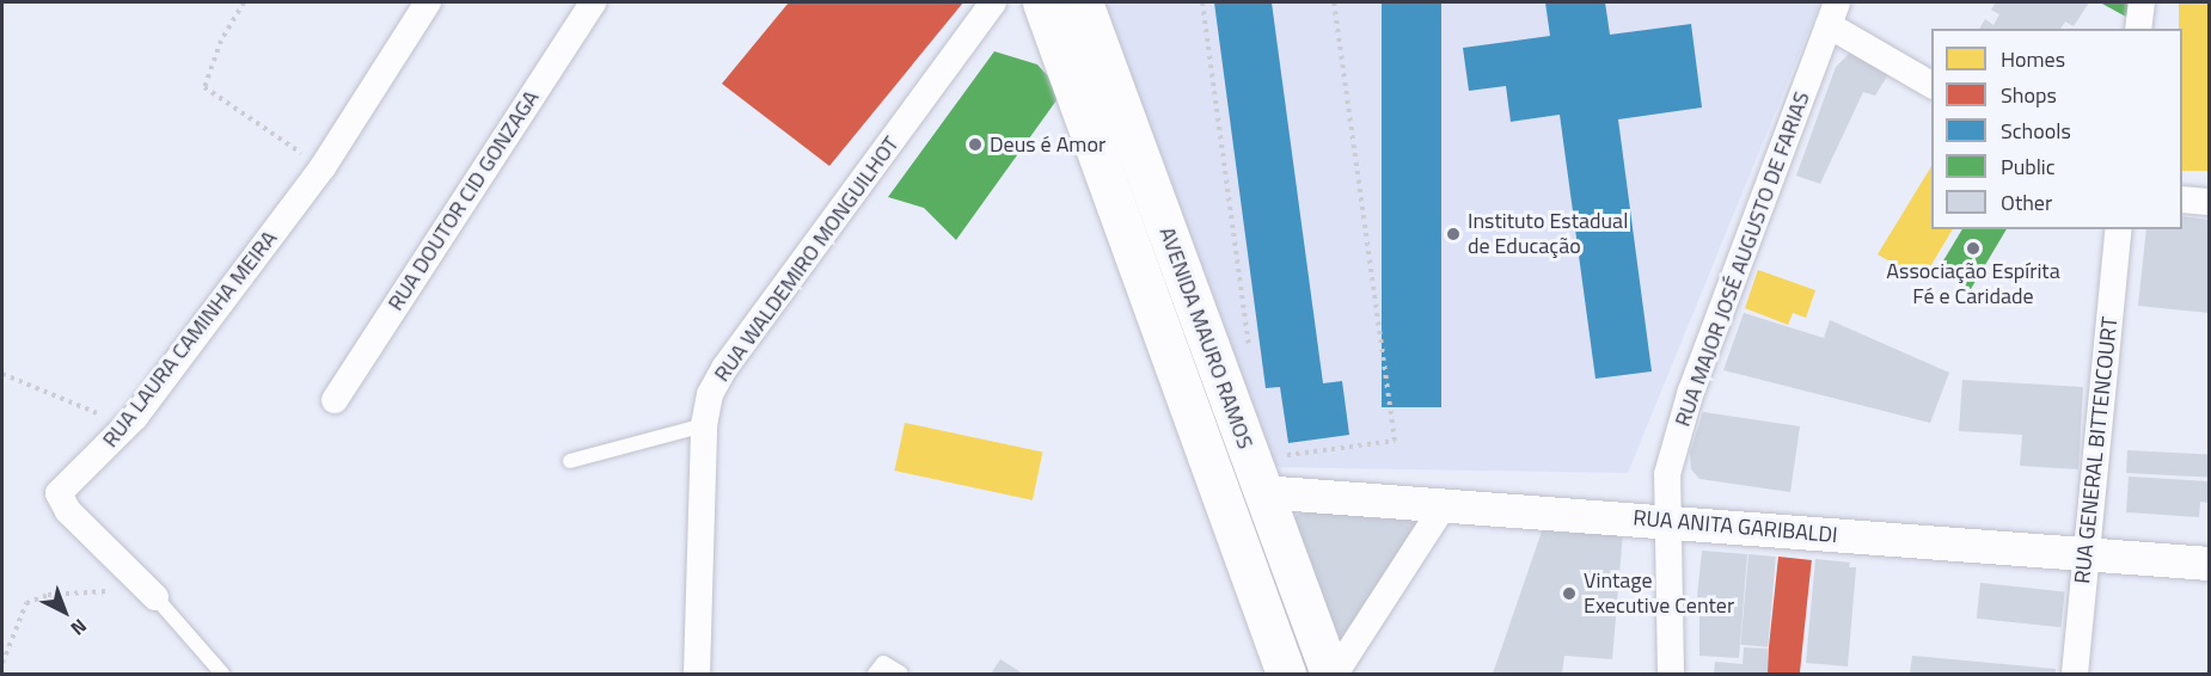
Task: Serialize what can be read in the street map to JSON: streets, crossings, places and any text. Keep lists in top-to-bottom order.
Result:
{
  "streets": {
    "main road": ["AVENIDA MAURO RAMOS"],
    "street": [
      "RUA DOUTOR CID GONZAGA",
      "RUA WALDEMIRO MONGUILHOT",
      "RUA MAJOR JOSÉ AUGUSTO DE FARIAS",
      "RUA LAURA CAMINHA MEIRA",
      "RUA GENERAL BITTENCOURT",
      "RUA ANITA GARIBALDI"
    ]
  },
  "crossings": [
    ["RUA MAJOR JOSÉ AUGUSTO DE FARIAS", "RUA ANITA GARIBALDI"],
    ["AVENIDA MAURO RAMOS", "RUA ANITA GARIBALDI"],
    ["RUA GENERAL BITTENCOURT", "RUA ANITA GARIBALDI"]
  ],
  "places": [
    "Deus é Amor",
    "Instituto Estadual de Educação",
    "Associação Espírita Fé e Caridade",
    "Vintage Executive Center"
  ],
  "legend": [
    "Homes",
    "Shops",
    "Schools",
    "Public",
    "Other"
  ],
  "north": "bottom right"
}
